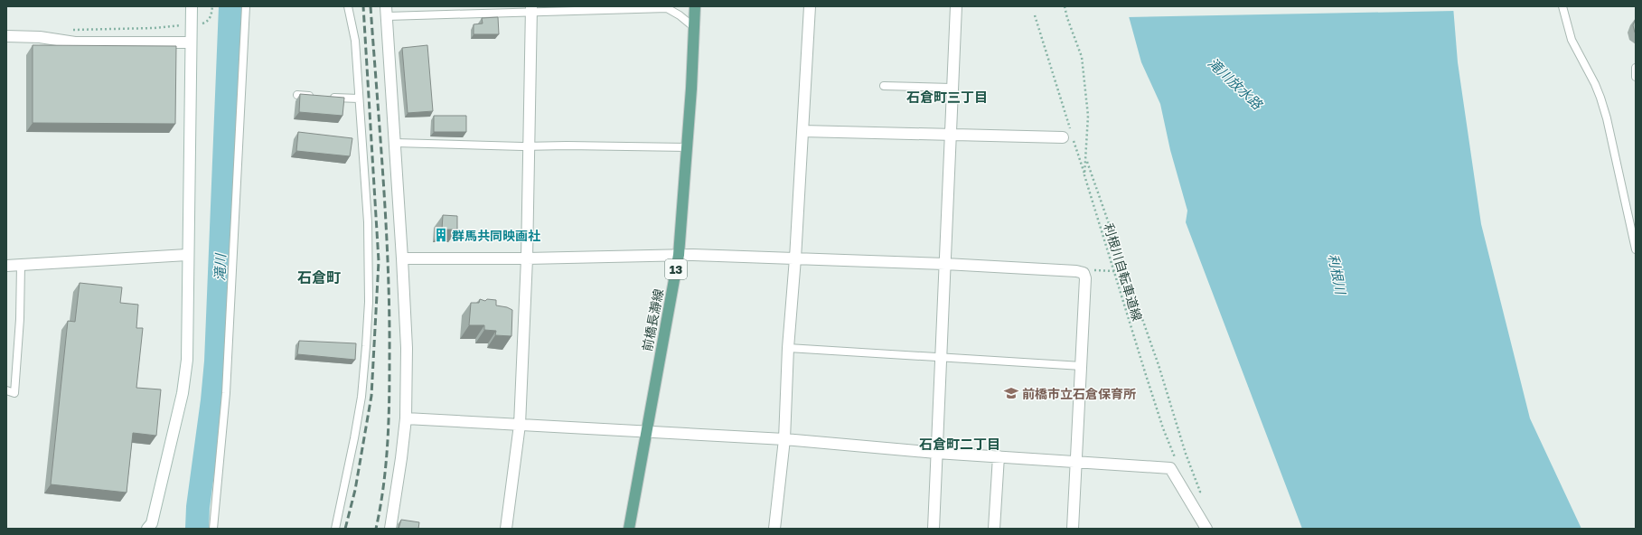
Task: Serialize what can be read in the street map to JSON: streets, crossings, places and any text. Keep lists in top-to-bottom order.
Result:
{
  "streets": {
    "main road": ["13", "前橋長瀞線"],
    "path": ["利根川自転車道線"]
  },
  "districts": ["石倉町三丁目", "石倉町", "石倉町二丁目"],
  "water": ["滝川放水路", "滝川", "利根川"],
  "places": {
    "building": ["群馬共同映画社"],
    "school or university": ["前橋市立石倉保育所"]
  }
}
